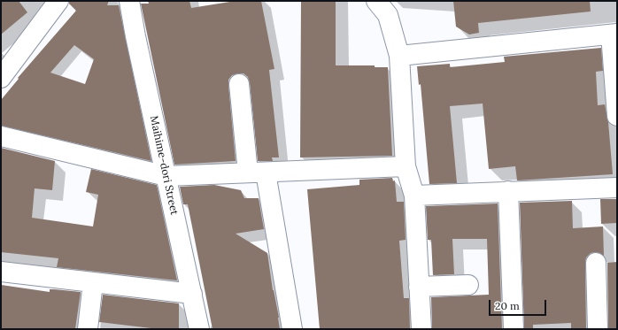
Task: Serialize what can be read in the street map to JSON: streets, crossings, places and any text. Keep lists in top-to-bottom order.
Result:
{
  "streets": {
    "street": ["Maihime-dori Street"]
  },
  "scale_bar": "20 m"
}
